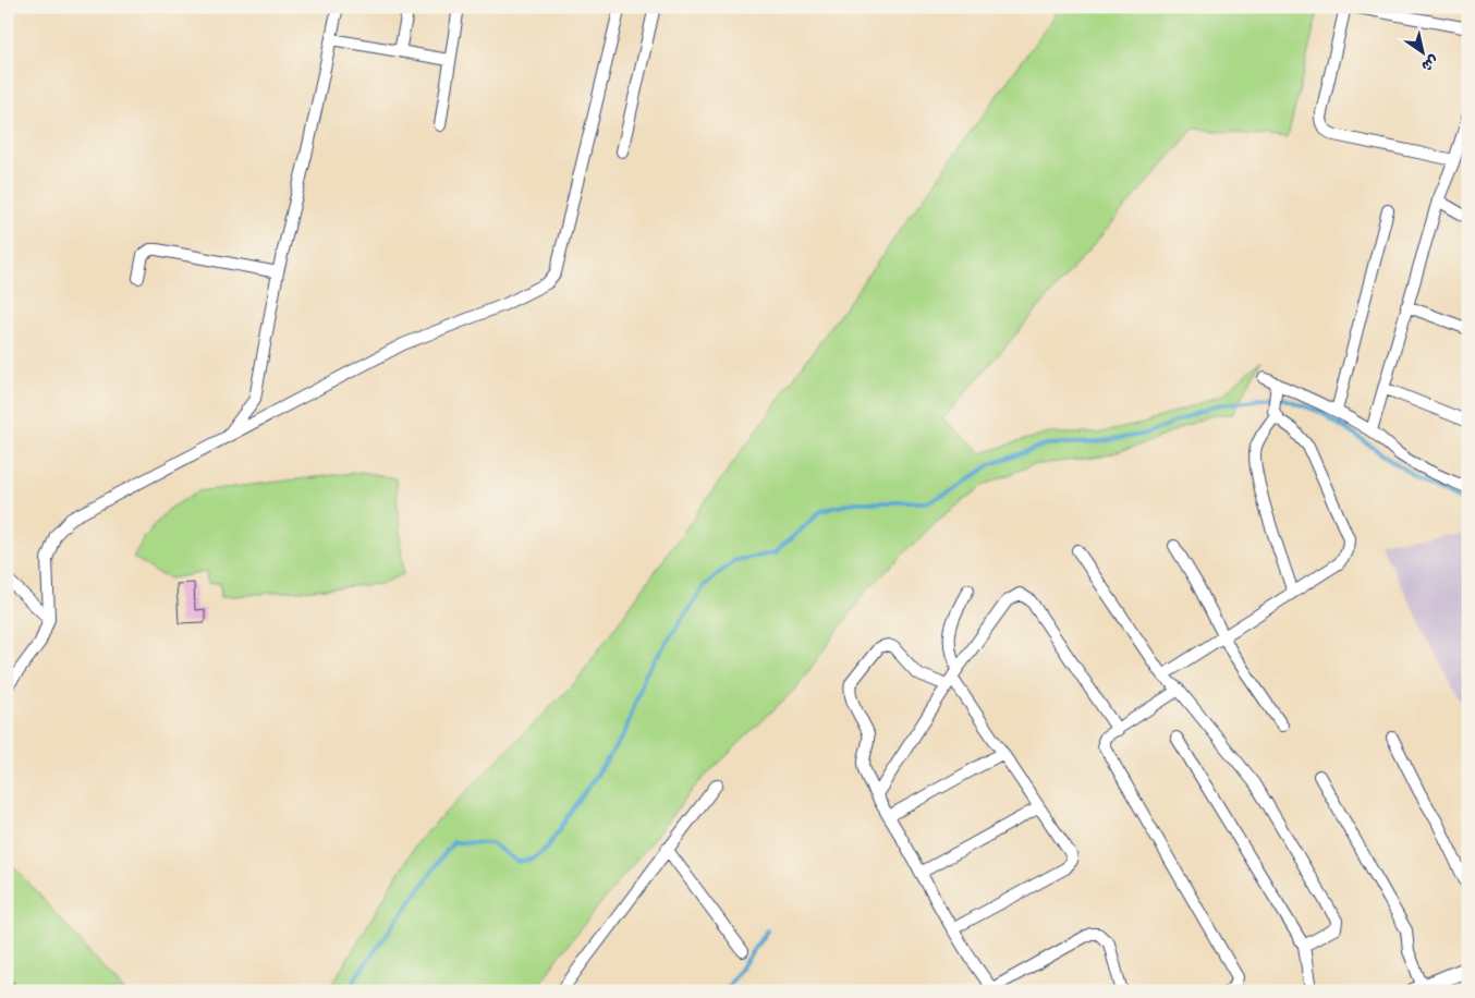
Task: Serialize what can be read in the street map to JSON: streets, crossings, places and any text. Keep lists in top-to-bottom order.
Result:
{
  "north": "bottom right"
}
